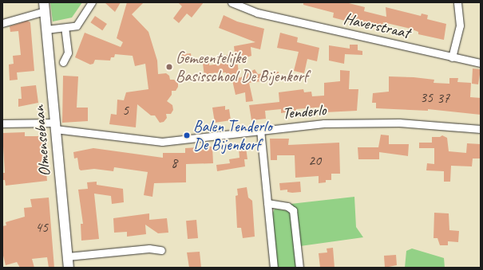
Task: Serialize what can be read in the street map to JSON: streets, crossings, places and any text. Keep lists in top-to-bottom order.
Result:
{
  "streets": {
    "street": ["Haverstraat", "Tenderlo", "Olmensebaan"]
  },
  "crossings": [
    ["Tenderlo", "Olmensebaan"]
  ],
  "places": ["Gemeentelijke Basisschool De Bijenkorf", "Balen Tenderlo De Bijenkorf"],
  "house_numbers": [
    "35",
    "37",
    "5",
    "20",
    "8",
    "45"
  ]
}
